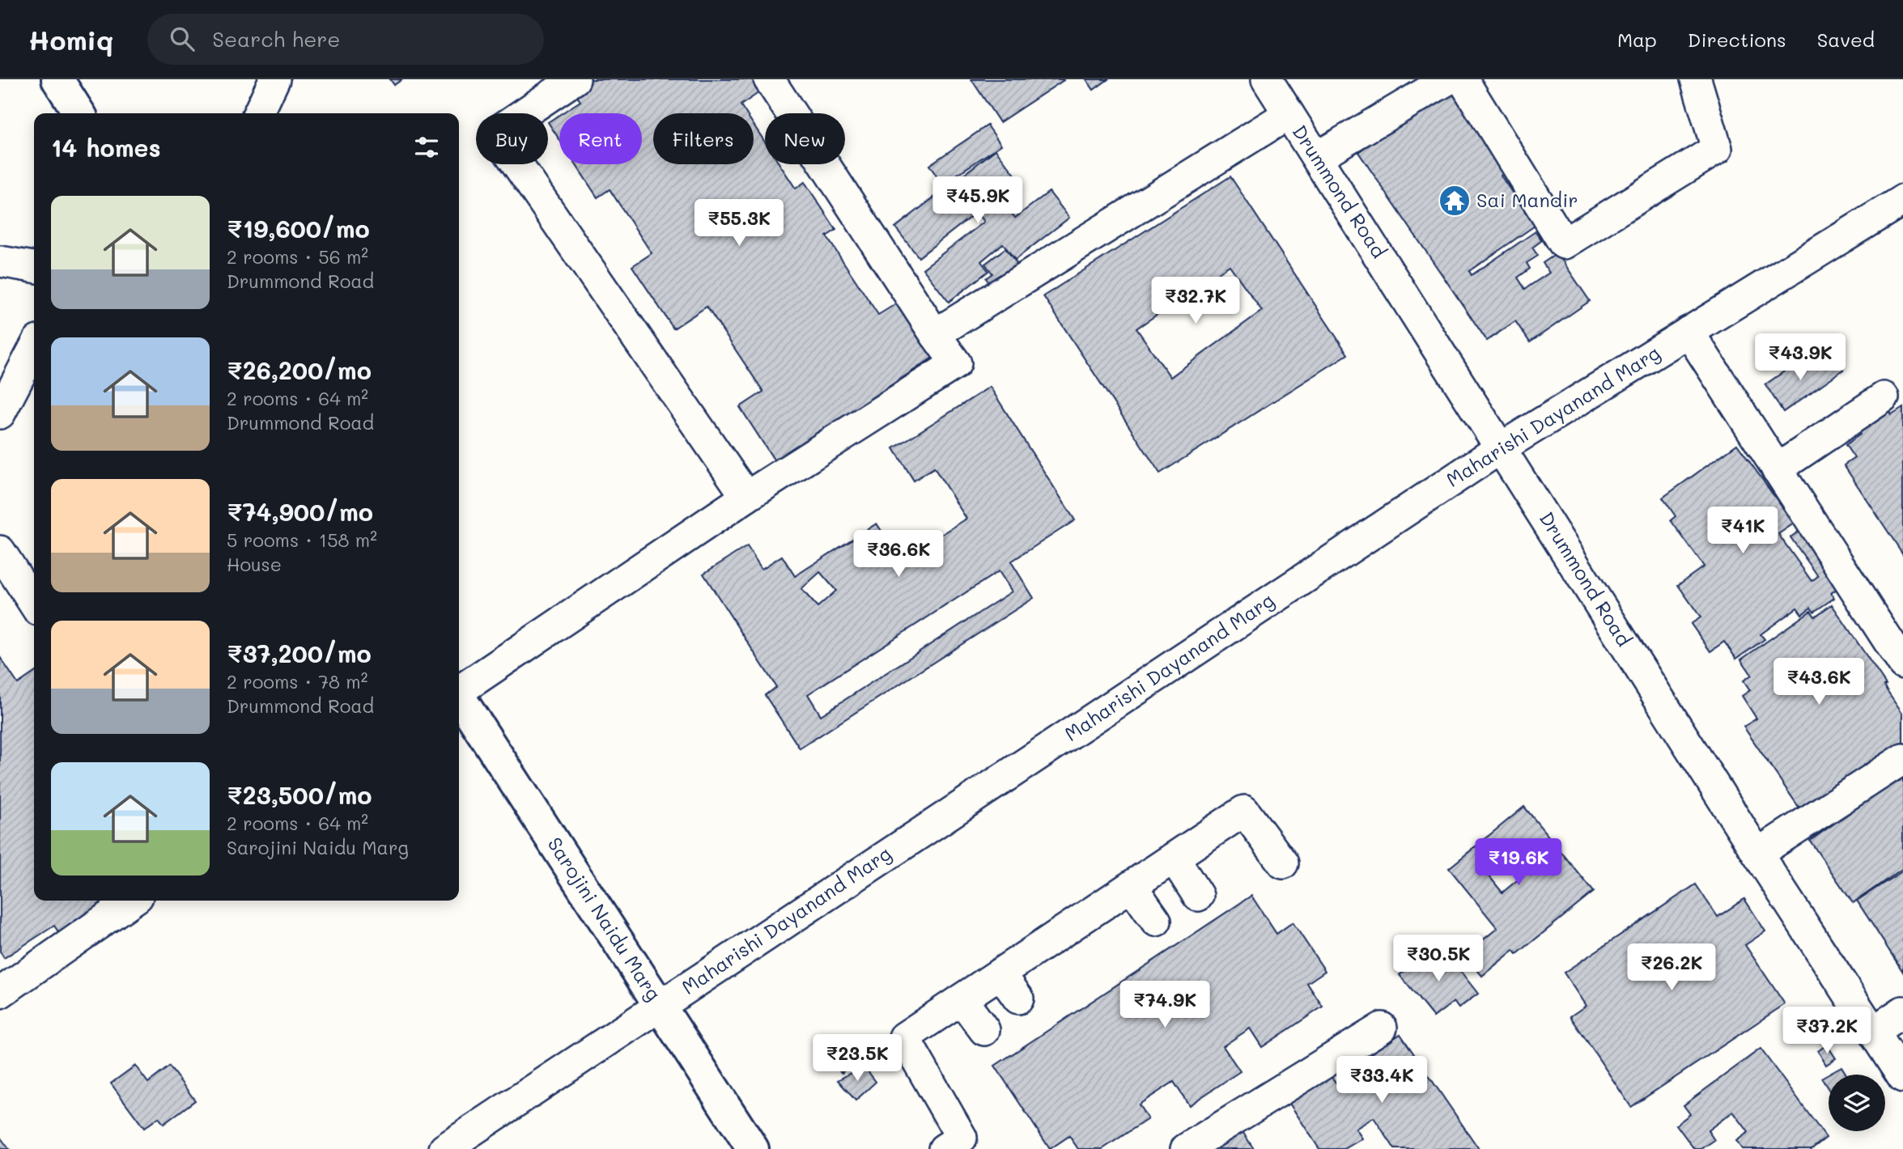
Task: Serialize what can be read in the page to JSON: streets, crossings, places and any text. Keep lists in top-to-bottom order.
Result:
{
  "streets": {
    "main road": ["Sarojini Naidu Marg"],
    "street": ["Drummond Road", "Maharishi Dayanand Marg"]
  },
  "crossings": [
    ["Drummond Road", "Maharishi Dayanand Marg"],
    ["Maharishi Dayanand Marg", "Sarojini Naidu Marg"]
  ],
  "places": {
    "temple": ["Sai Mandir"]
  },
  "page": {
    "header": "Homiq",
    "search": "Search here",
    "nav": ["Map", "Directions", "Saved"],
    "chip": [
      "Buy",
      "Rent",
      "Filters",
      "New"
    ],
    "heading": "14 homes",
    "price": [
      "₹45.9K",
      "₹55.3K",
      "₹32.7K",
      "₹43.9K",
      "₹41K",
      "₹36.6K",
      "₹43.6K",
      "₹19.6K",
      "₹30.5K",
      "₹26.2K",
      "₹74.9K",
      "₹37.2K",
      "₹23.5K",
      "₹33.4K"
    ],
    "list": [
      {
        "name": "₹19,600/mo",
        "note": "2 rooms · 56 m² · Drummond Road"
      },
      {
        "name": "₹26,200/mo",
        "note": "2 rooms · 64 m² · Drummond Road"
      },
      {
        "name": "₹74,900/mo",
        "note": "5 rooms · 158 m² · House"
      },
      {
        "name": "₹37,200/mo",
        "note": "2 rooms · 78 m² · Drummond Road"
      },
      {
        "name": "₹23,500/mo",
        "note": "2 rooms · 64 m² · Sarojini Naidu Marg"
      }
    ]
  }
}
